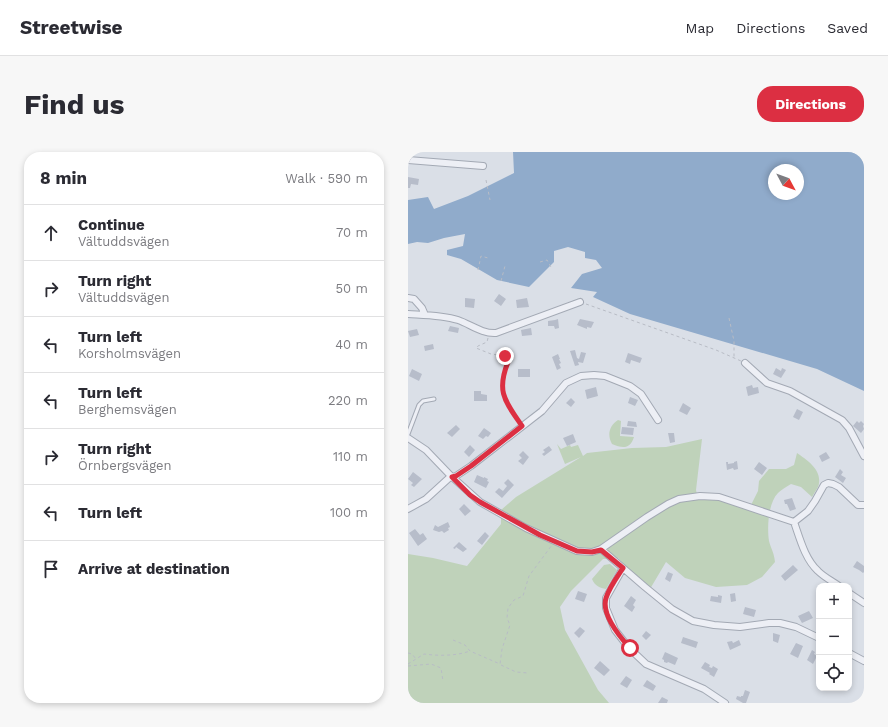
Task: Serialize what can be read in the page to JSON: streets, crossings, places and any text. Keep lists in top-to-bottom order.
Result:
{
  "north": "bottom right",
  "page": {
    "header": "Streetwise",
    "nav": ["Map", "Directions", "Saved"],
    "buttons": "Directions",
    "title": "Find us",
    "heading": ["8 min", "Walk · 590 m"],
    "list": [
      ["Continue", "Vältuddsvägen", "70 m"],
      ["Turn right", "Vältuddsvägen", "50 m"],
      ["Turn left", "Korsholmsvägen", "40 m"],
      ["Turn left", "Berghemsvägen", "220 m"],
      ["Turn right", "Örnbergsvägen", "110 m"],
      ["Turn left", "100 m"],
      "Arrive at destination"
    ],
    "map_buttons": ["+", "−"]
  }
}
